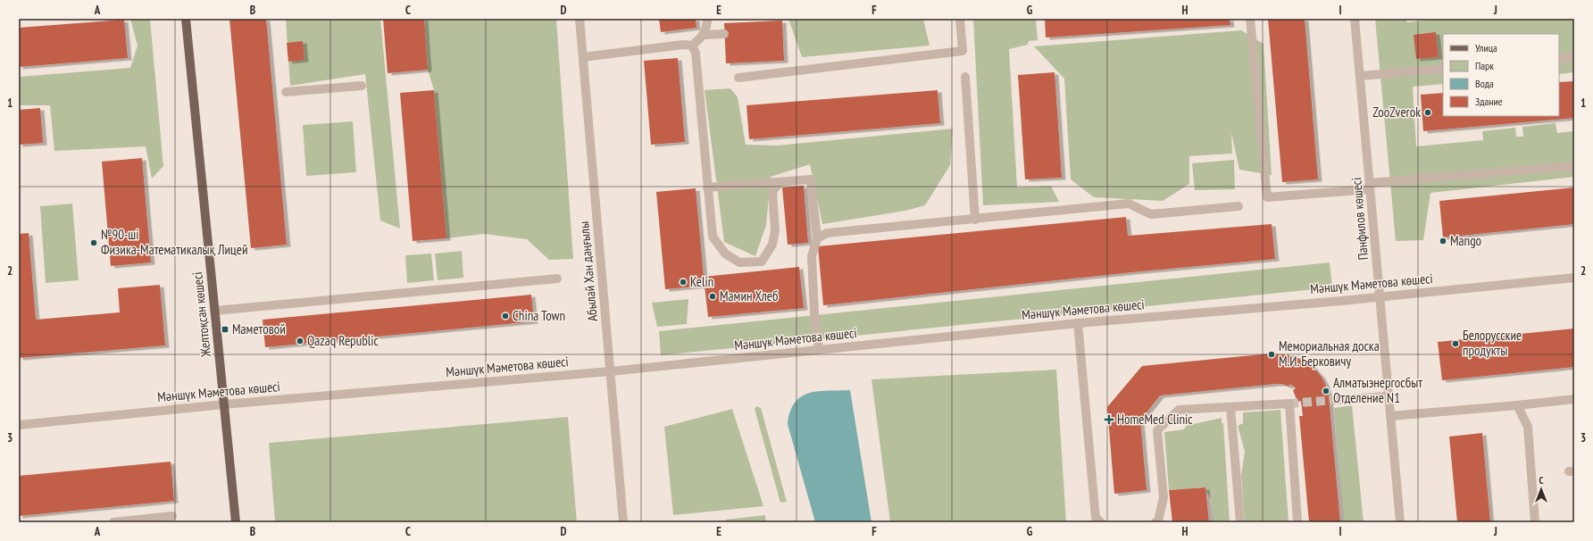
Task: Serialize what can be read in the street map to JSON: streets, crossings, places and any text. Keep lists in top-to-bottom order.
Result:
{
  "streets": {
    "main road": ["Желтоқсан көшесі"],
    "street": ["Панфилов көшесі", "Абылай Хан даңғылы", "Мәншүк Мәметова көшесі"]
  },
  "crossings": [
    ["Панфилов көшесі", "Мәншүк Мәметова көшесі"],
    ["Абылай Хан даңғылы", "Мәншүк Мәметова көшесі"],
    ["Мәншүк Мәметова көшесі", "Желтоқсан көшесі"]
  ],
  "places": {
    "other": [
      "ZooZverok",
      "Mango",
      "№90-ші Физика-Математикалық Лицей",
      "Kelin",
      "Мамин Хлеб",
      "China Town",
      "Qazaq Republic",
      "Белорусские продукты",
      "Мемориальная доска М.И. Берковичу",
      "Алматыэнергосбыт Отделение N1"
    ],
    "transit": ["Маметовой"],
    "health": ["HomeMed Clinic"]
  },
  "legend": [
    "Улица",
    "Парк",
    "Вода",
    "Здание"
  ],
  "north": "top",
  "grid": {
    "columns": [
      "A",
      "B",
      "C",
      "D",
      "E",
      "F",
      "G",
      "H",
      "I",
      "J"
    ],
    "rows": ["1", "2", "3"]
  }
}
